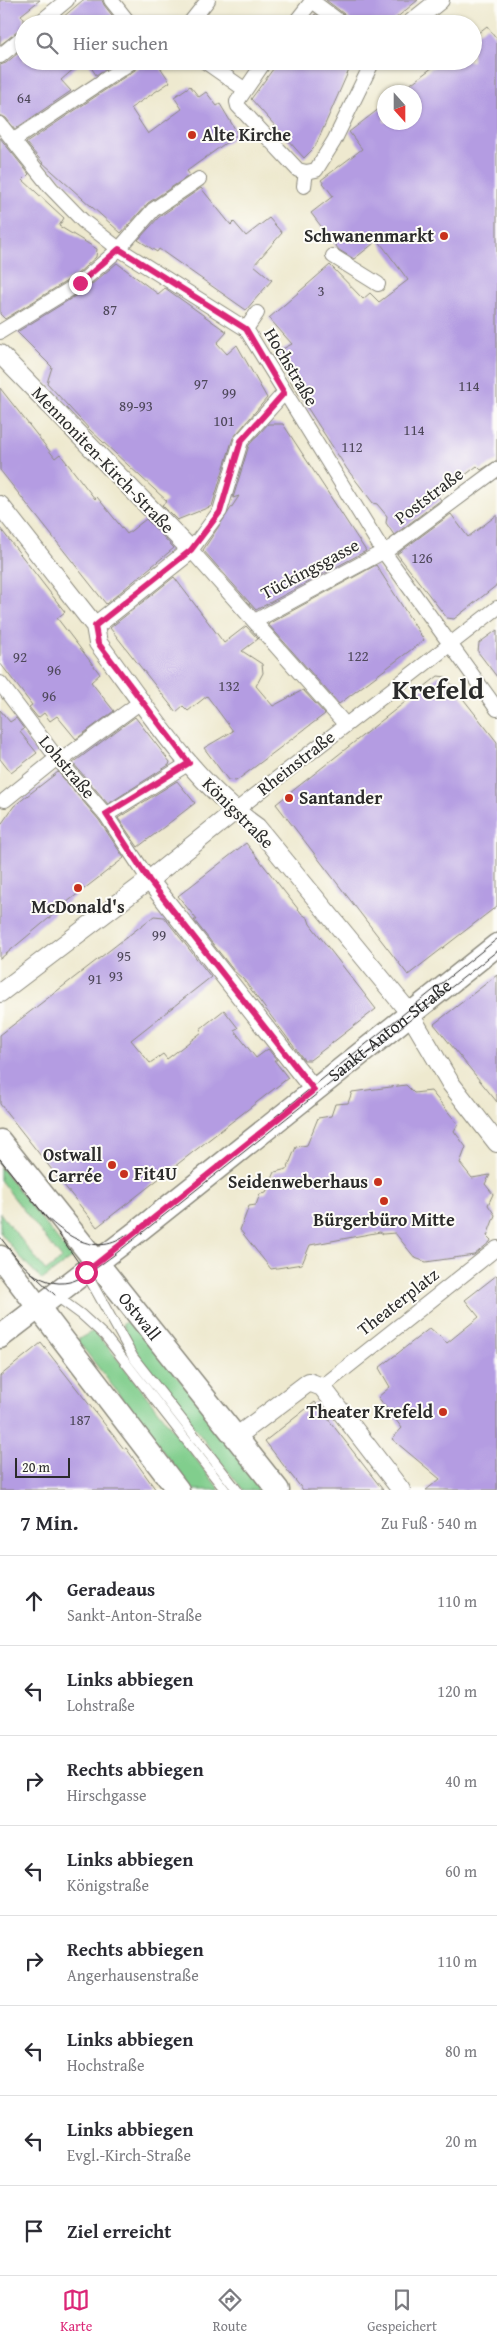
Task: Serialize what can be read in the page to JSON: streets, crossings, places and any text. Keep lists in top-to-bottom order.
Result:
{
  "streets": {
    "street": [
      "Hochstraße",
      "Mennoniten-Kirch-Straße",
      "Poststraße",
      "Tückingsgasse",
      "Rheinstraße",
      "Lohstraße",
      "Königstraße",
      "Sankt-Anton-Straße",
      "Theaterplatz",
      "Ostwall"
    ]
  },
  "crossings": [
    ["Hochstraße", "Poststraße"],
    ["Hochstraße", "Tückingsgasse"],
    ["Hochstraße", "Rheinstraße"],
    ["Mennoniten-Kirch-Straße", "Tückingsgasse"],
    ["Mennoniten-Kirch-Straße", "Rheinstraße"],
    ["Poststraße", "Tückingsgasse"],
    ["Rheinstraße", "Lohstraße"],
    ["Rheinstraße", "Königstraße"],
    ["Lohstraße", "Sankt-Anton-Straße"],
    ["Königstraße", "Sankt-Anton-Straße"],
    ["Sankt-Anton-Straße", "Ostwall"]
  ],
  "districts": ["Krefeld"],
  "places": [
    "Alte Kirche",
    "Schwanenmarkt",
    "Santander",
    "McDonald's",
    "Ostwall Carrée",
    "Fit4U",
    "Seidenweberhaus",
    "Bürgerbüro Mitte",
    "Theater Krefeld"
  ],
  "house_numbers": [
    "64",
    "3",
    "87",
    "97",
    "114",
    "99",
    "89-93",
    "101",
    "114",
    "112",
    "126",
    "122",
    "92",
    "96",
    "132",
    "96",
    "99",
    "95",
    "93",
    "91",
    "187"
  ],
  "scale_bar": "20 m",
  "north": "bottom",
  "page": {
    "search": "Hier suchen",
    "scale": "20 m",
    "heading": ["7 Min.", "Zu Fuß · 540 m"],
    "list": [
      ["Geradeaus", "Sankt-Anton-Straße", "110 m"],
      ["Links abbiegen", "Lohstraße", "120 m"],
      ["Rechts abbiegen", "Hirschgasse", "40 m"],
      ["Links abbiegen", "Königstraße", "60 m"],
      ["Rechts abbiegen", "Angerhausenstraße", "110 m"],
      ["Links abbiegen", "Hochstraße", "80 m"],
      ["Links abbiegen", "Evgl.-Kirch-Straße", "20 m"],
      "Ziel erreicht"
    ],
    "nav": ["Karte", "Route", "Gespeichert"]
  }
}
